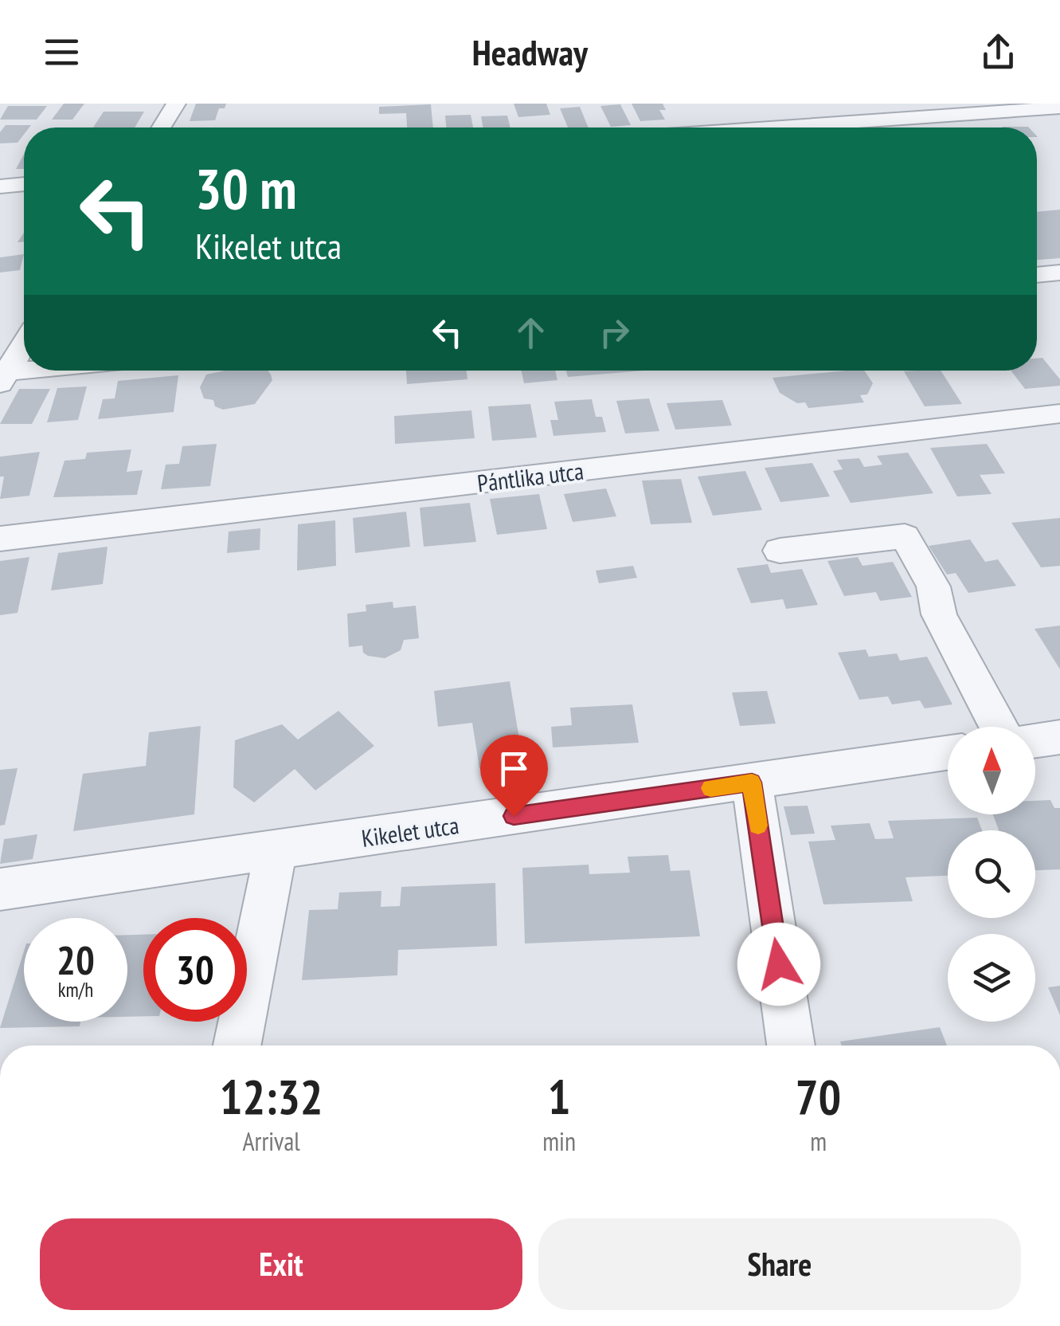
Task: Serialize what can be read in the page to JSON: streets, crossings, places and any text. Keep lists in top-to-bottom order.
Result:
{
  "streets": {
    "street": ["Pántlika utca", "Kikelet utca"]
  },
  "north": "top",
  "page": {
    "header": "Headway",
    "turn": ["30 m", "Kikelet utca"],
    "speed": "20 km/h",
    "limit": "30",
    "eta": [
      "12:32",
      "Arrival",
      "1",
      "min",
      "70",
      "m"
    ],
    "buttons": ["Exit", "Share"]
  }
}
